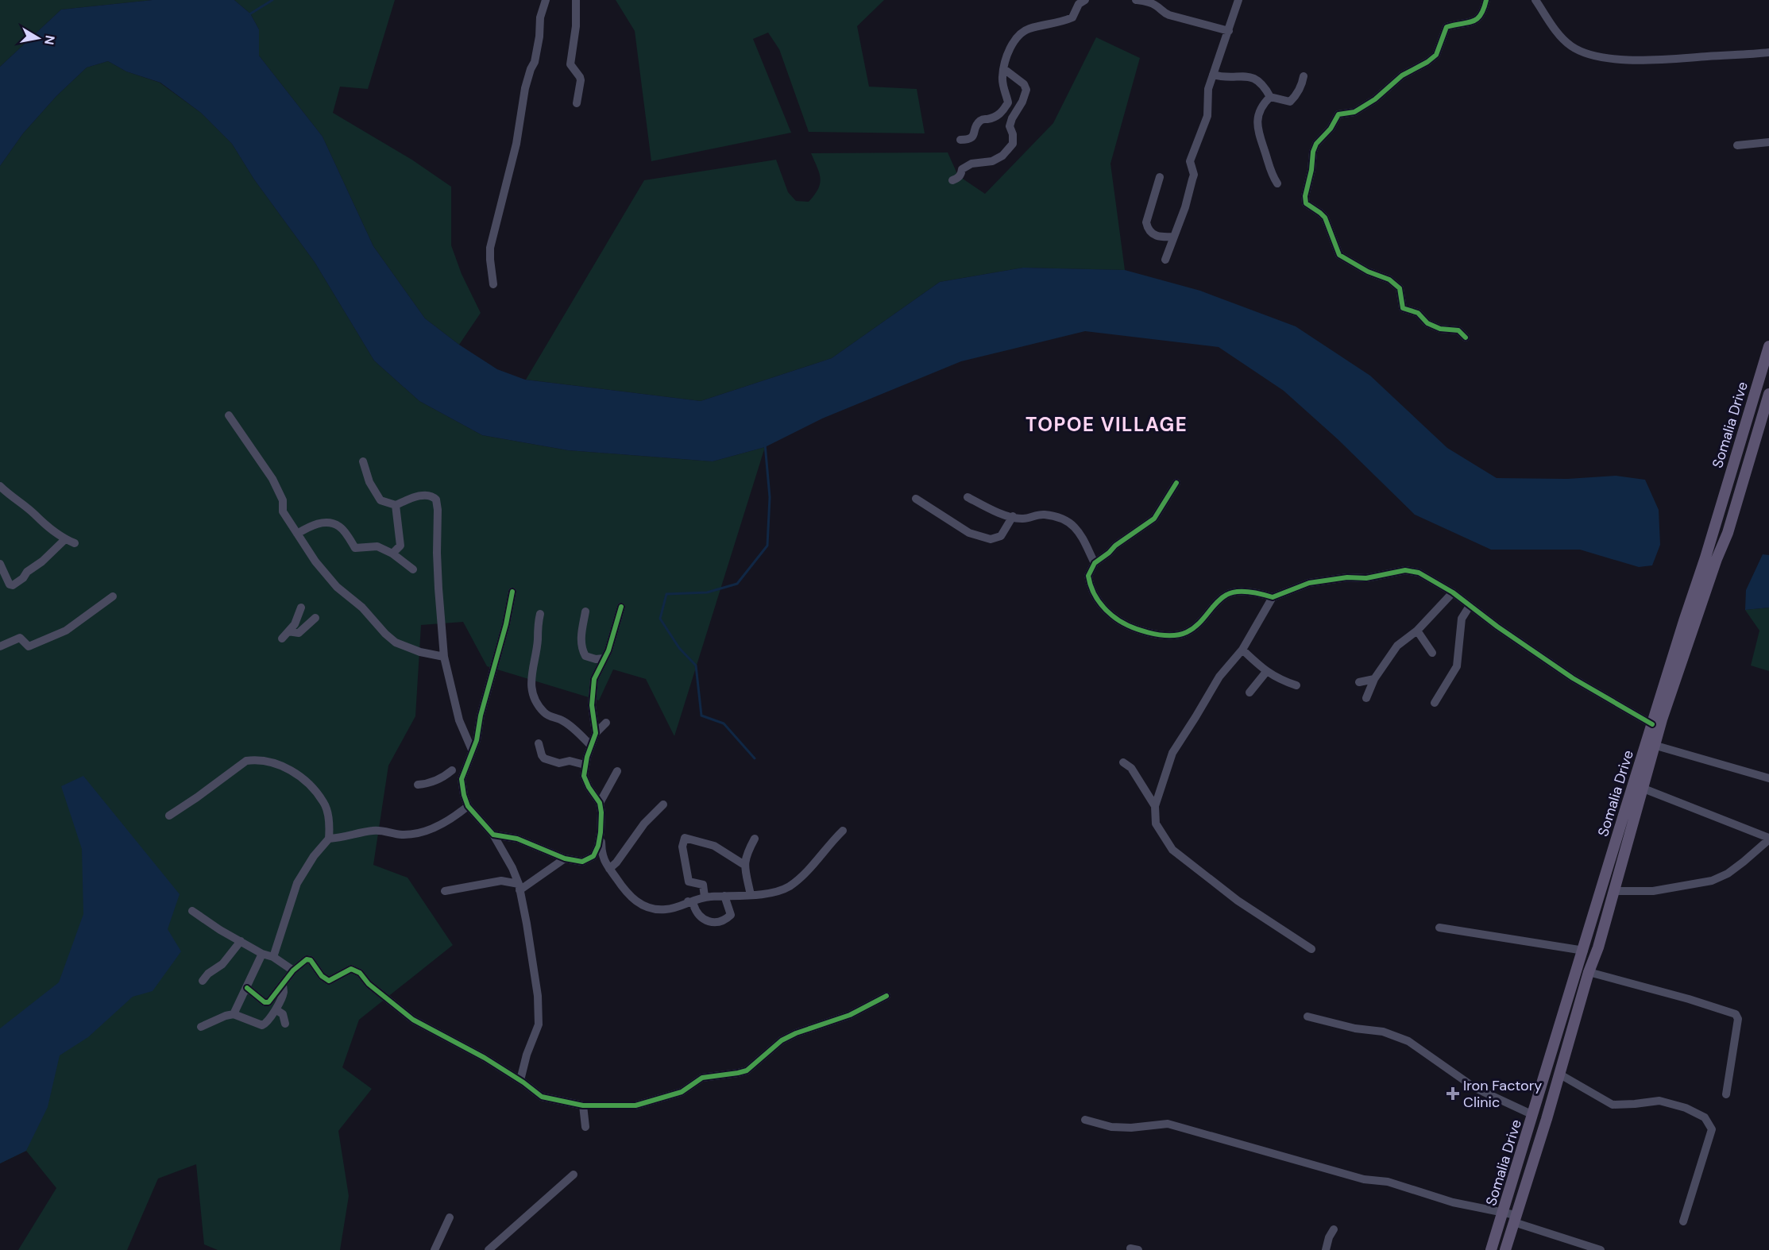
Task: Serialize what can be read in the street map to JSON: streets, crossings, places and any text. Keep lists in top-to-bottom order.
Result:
{
  "streets": {
    "main road": ["Somalia Drive"]
  },
  "districts": ["TOPOE VILLAGE"],
  "places": {
    "health": ["Iron Factory Clinic"]
  },
  "north": "right"
}
